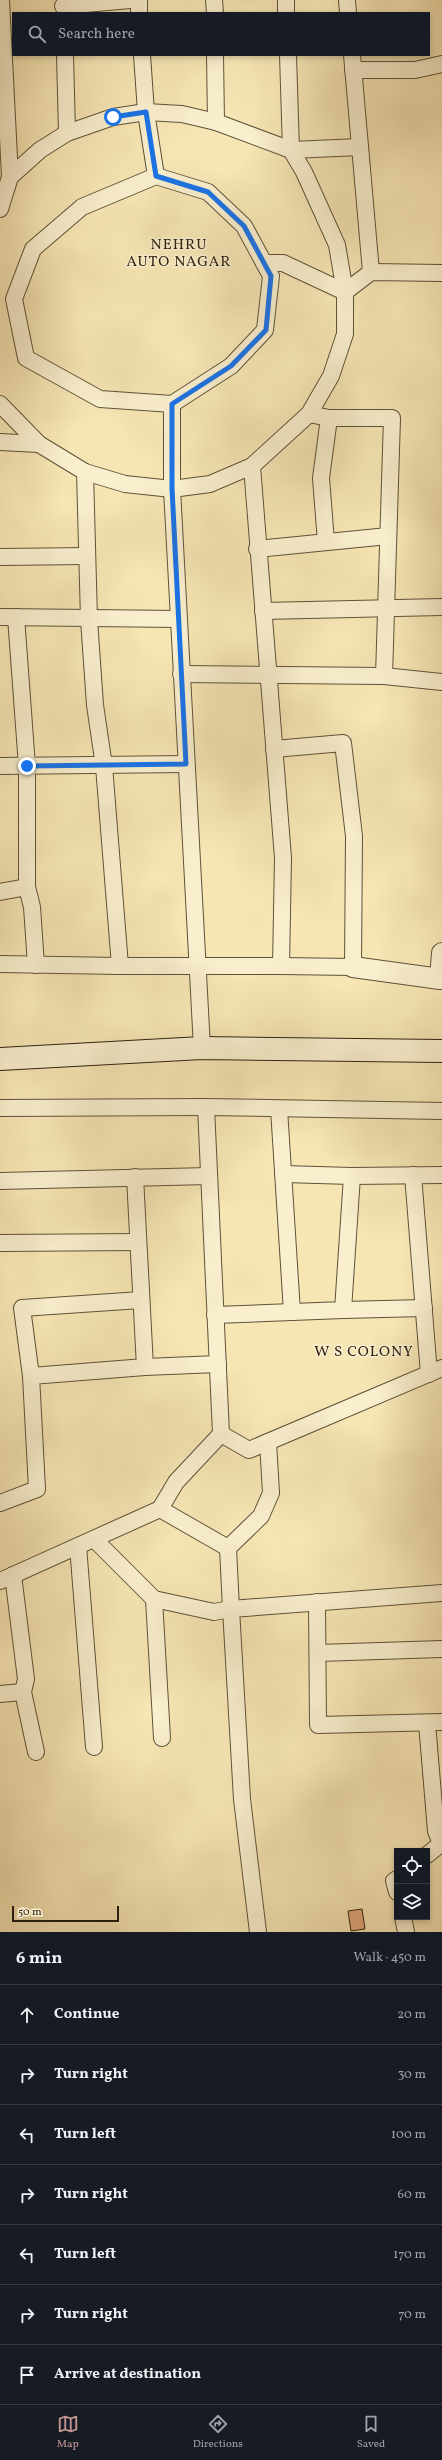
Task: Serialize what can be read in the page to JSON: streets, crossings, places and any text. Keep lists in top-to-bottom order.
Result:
{
  "districts": ["NEHRU AUTO NAGAR", "W S COLONY"],
  "scale_bar": "50 m",
  "page": {
    "search": "Search here",
    "scale": "50 m",
    "heading": ["6 min", "Walk · 450 m"],
    "list": [
      ["Continue", "20 m"],
      ["Turn right", "30 m"],
      ["Turn left", "100 m"],
      ["Turn right", "60 m"],
      ["Turn left", "170 m"],
      ["Turn right", "70 m"],
      "Arrive at destination"
    ],
    "nav": ["Map", "Directions", "Saved"]
  }
}
